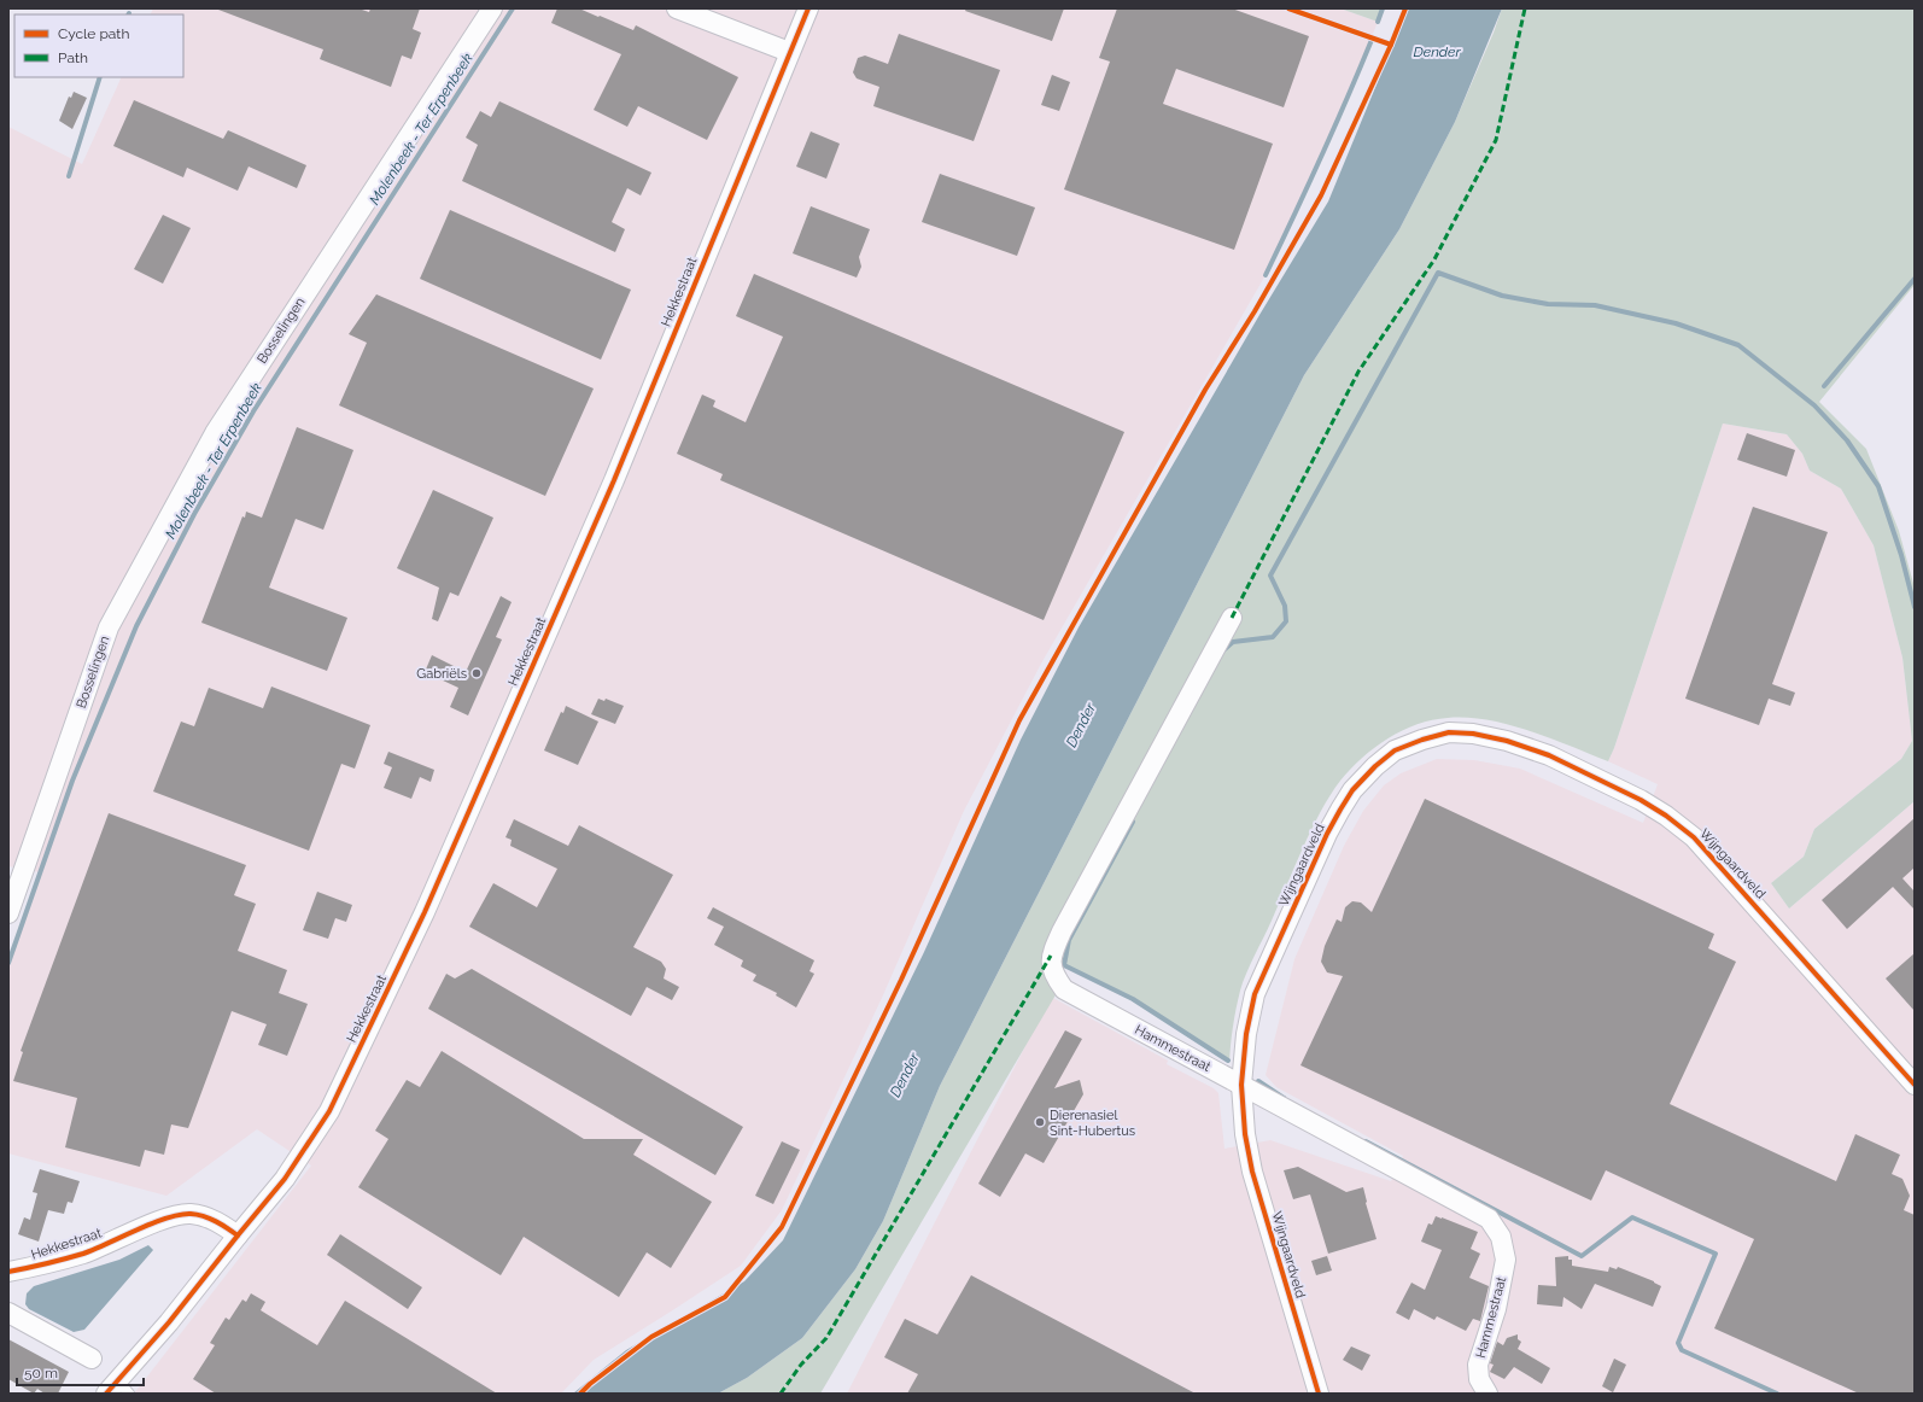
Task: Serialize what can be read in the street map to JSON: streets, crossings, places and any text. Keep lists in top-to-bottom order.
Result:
{
  "streets": {
    "street": [
      "Hekkestraat",
      "Bosselingen",
      "Wijngaardveld",
      "Hammestraat"
    ]
  },
  "crossings": [
    ["Wijngaardveld", "Hammestraat"]
  ],
  "water": ["Dender", "Molenbeek - Ter Erpenbeek"],
  "places": ["Gabriëls", "Dierenasiel Sint-Hubertus"],
  "legend": ["Cycle path", "Path"],
  "scale_bar": "50 m"
}
